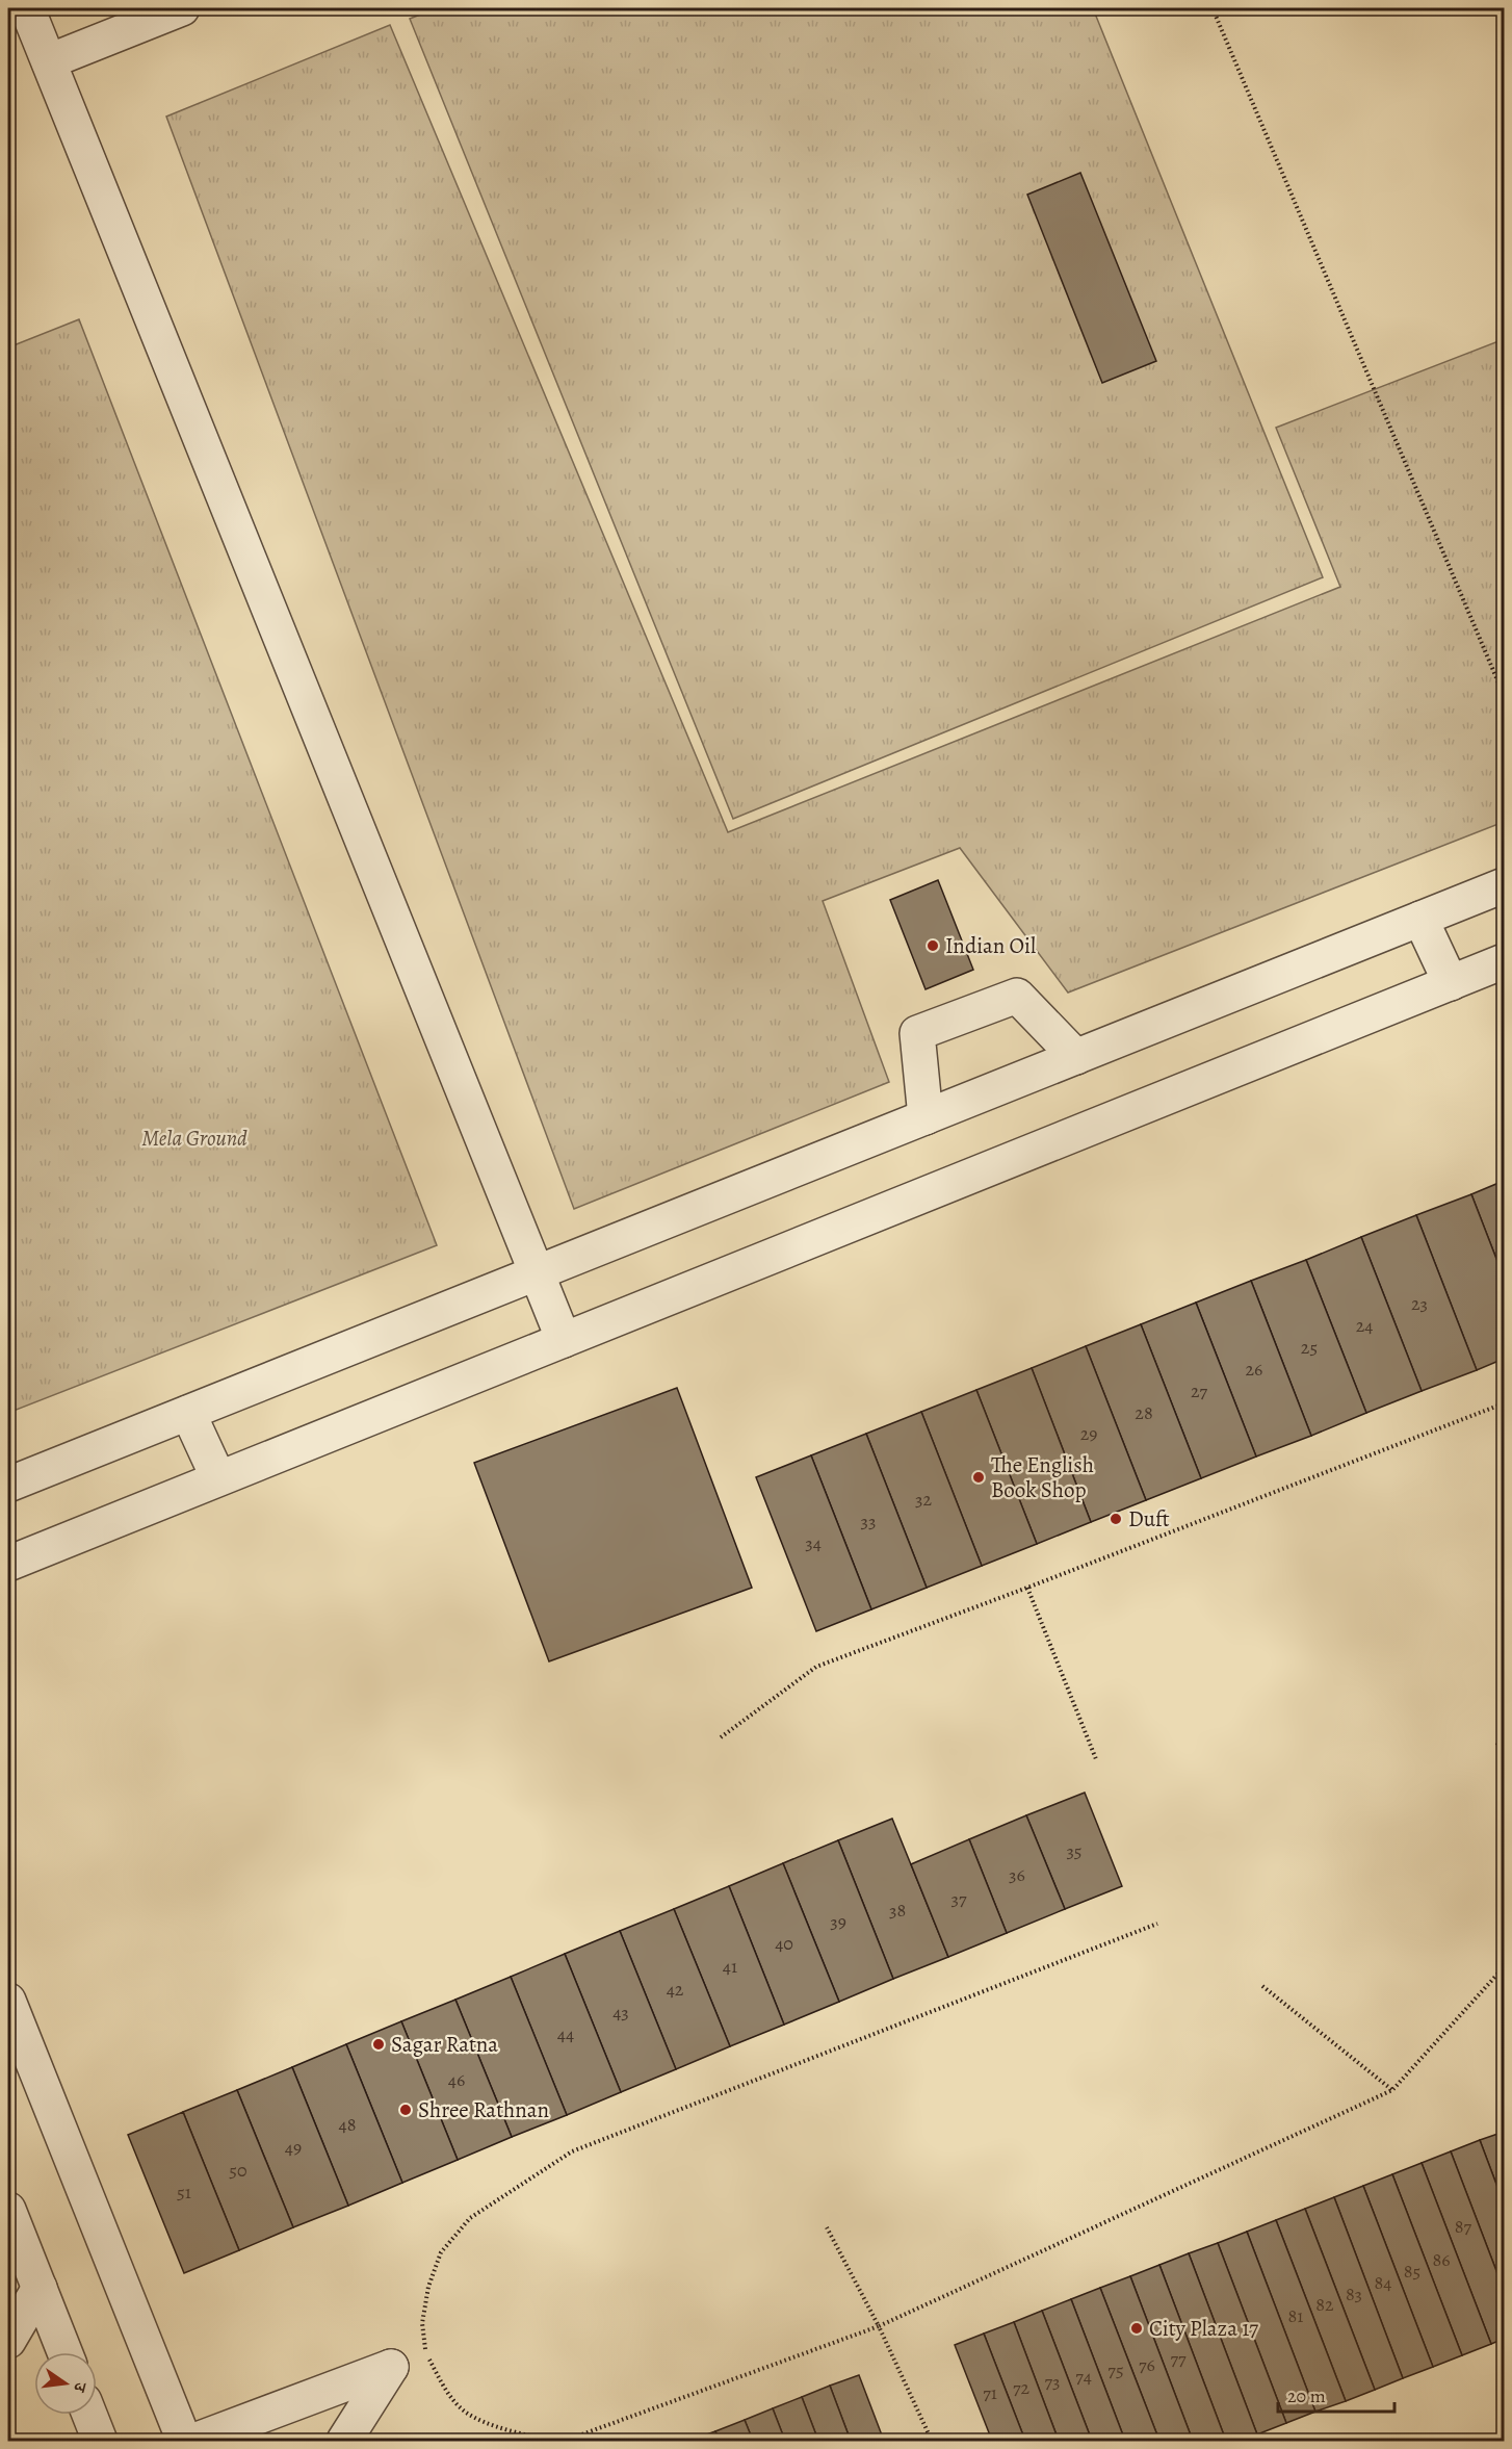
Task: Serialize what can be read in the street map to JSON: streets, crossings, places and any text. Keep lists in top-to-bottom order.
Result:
{
  "parks": ["Mela Ground"],
  "places": [
    "Indian Oil",
    "The English Book Shop",
    "Duft",
    "Sagar Ratna",
    "Shree Rathnan",
    "City Plaza 17"
  ],
  "house_numbers": [
    "23",
    "24",
    "25",
    "26",
    "27",
    "28",
    "29",
    "32",
    "33",
    "34",
    "35",
    "36",
    "37",
    "38",
    "39",
    "40",
    "41",
    "42",
    "43",
    "44",
    "46",
    "48",
    "49",
    "50",
    "51",
    "87",
    "86",
    "85",
    "84",
    "83",
    "82",
    "81",
    "77",
    "76",
    "75",
    "74",
    "73",
    "72",
    "71"
  ],
  "scale_bar": "20 m",
  "north": "right"
}
